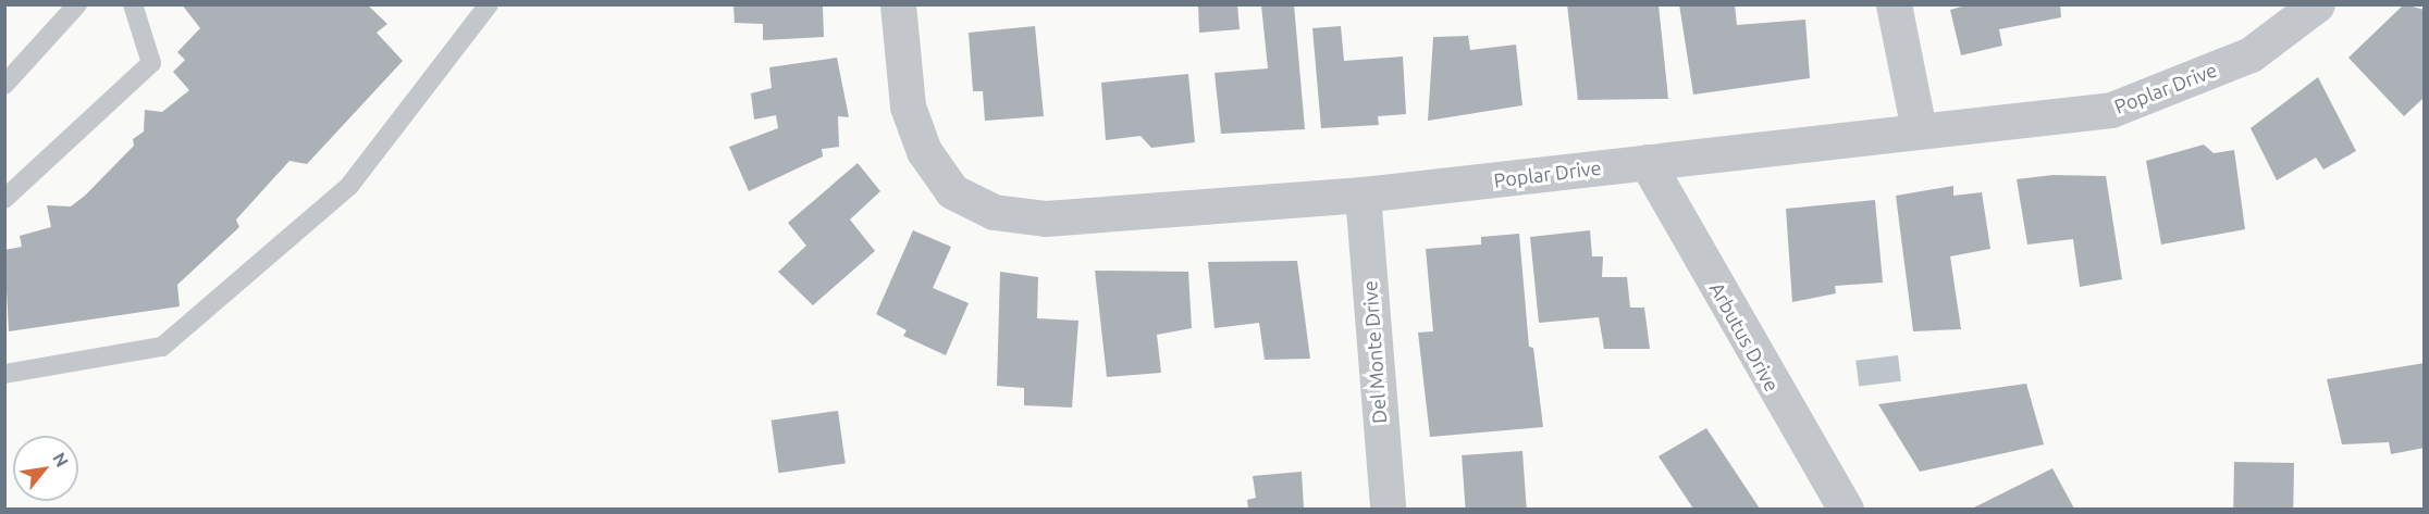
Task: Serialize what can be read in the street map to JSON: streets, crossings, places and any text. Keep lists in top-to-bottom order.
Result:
{
  "streets": {
    "street": ["Poplar Drive", "Arbutus Drive", "Del Monte Drive"]
  },
  "crossings": [
    ["Poplar Drive", "Arbutus Drive"],
    ["Poplar Drive", "Del Monte Drive"]
  ],
  "north": "top right"
}
